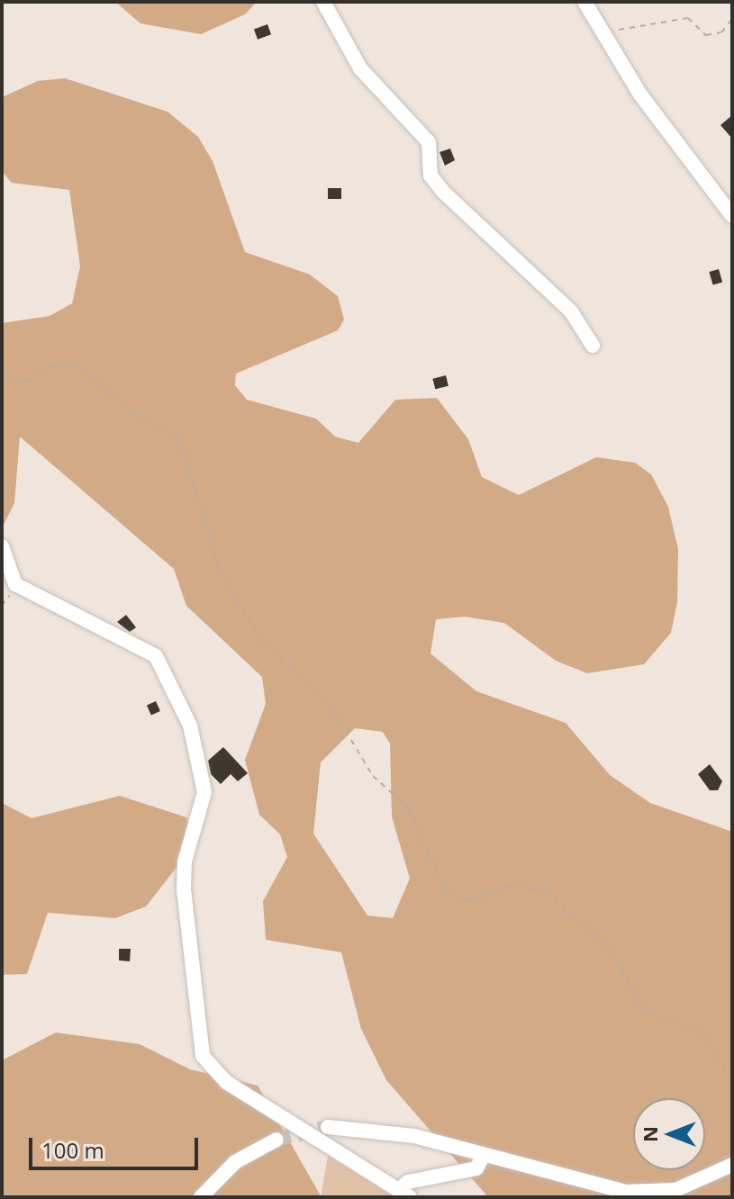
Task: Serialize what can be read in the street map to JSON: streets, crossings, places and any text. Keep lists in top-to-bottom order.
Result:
{
  "scale_bar": "100 m",
  "north": "left"
}
